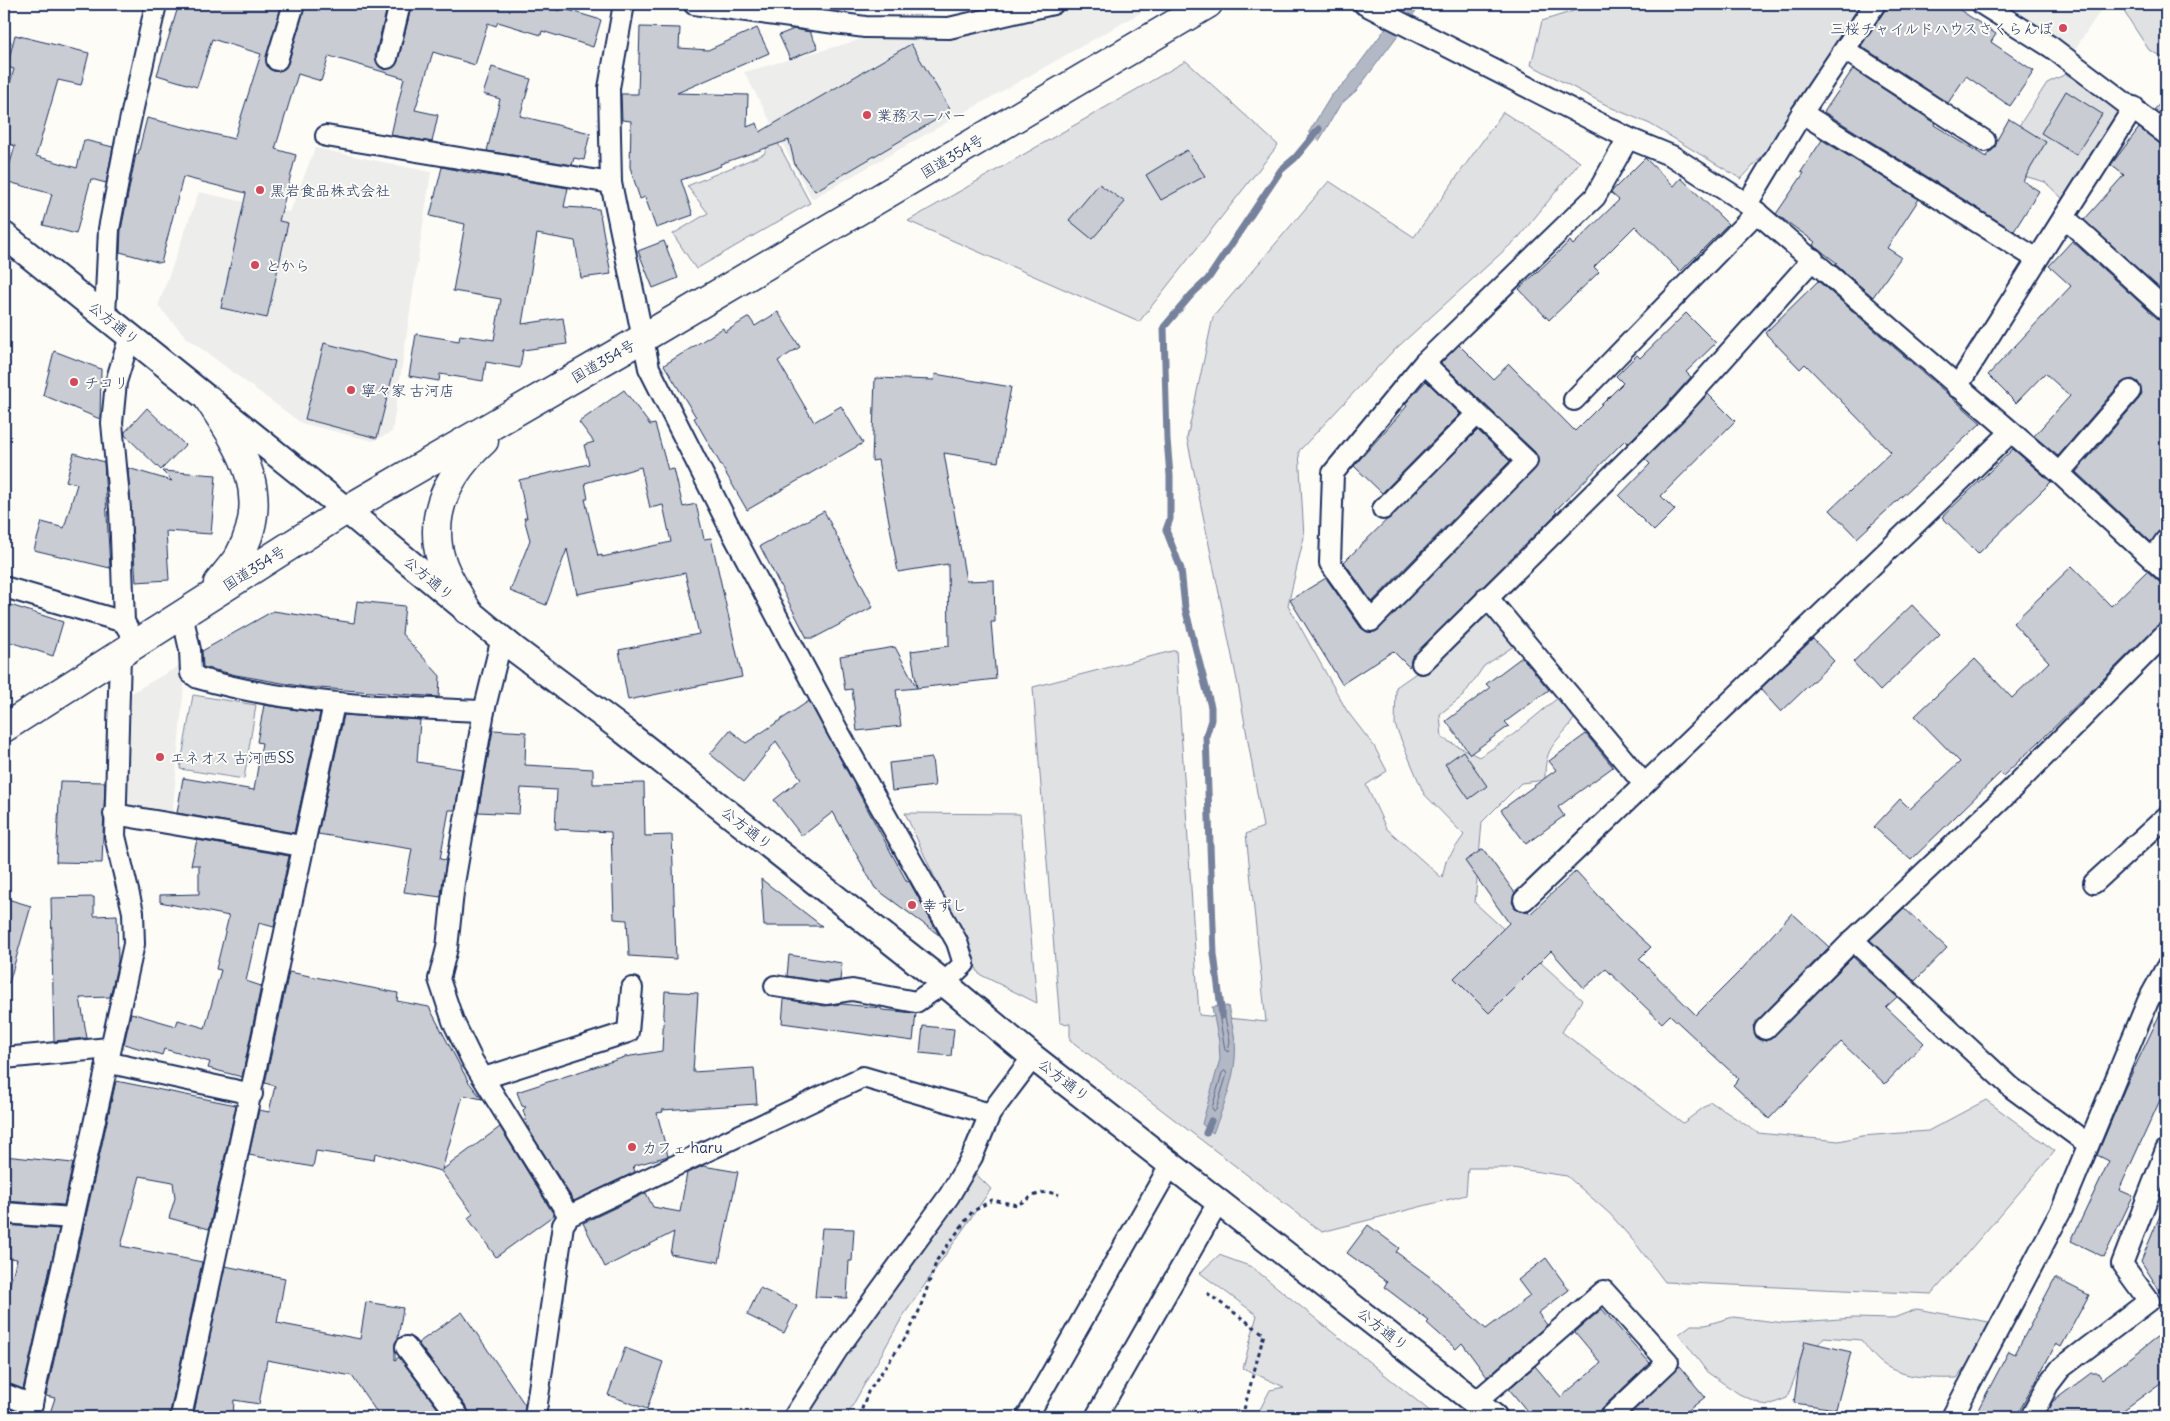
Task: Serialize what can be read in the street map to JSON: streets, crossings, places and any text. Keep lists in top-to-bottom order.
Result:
{
  "streets": {
    "highway": ["国道354号"],
    "street": ["公方通り"]
  },
  "crossings": [
    ["国道354号", "公方通り"]
  ],
  "places": [
    "三桜チャイルドハウスさくらんぼ",
    "業務スーパー",
    "黒岩食品株式会社",
    "とから",
    "チコリ",
    "寧々家 古河店",
    "エネオス 古河西SS",
    "幸ずし",
    "カフェ haru"
  ]
}
